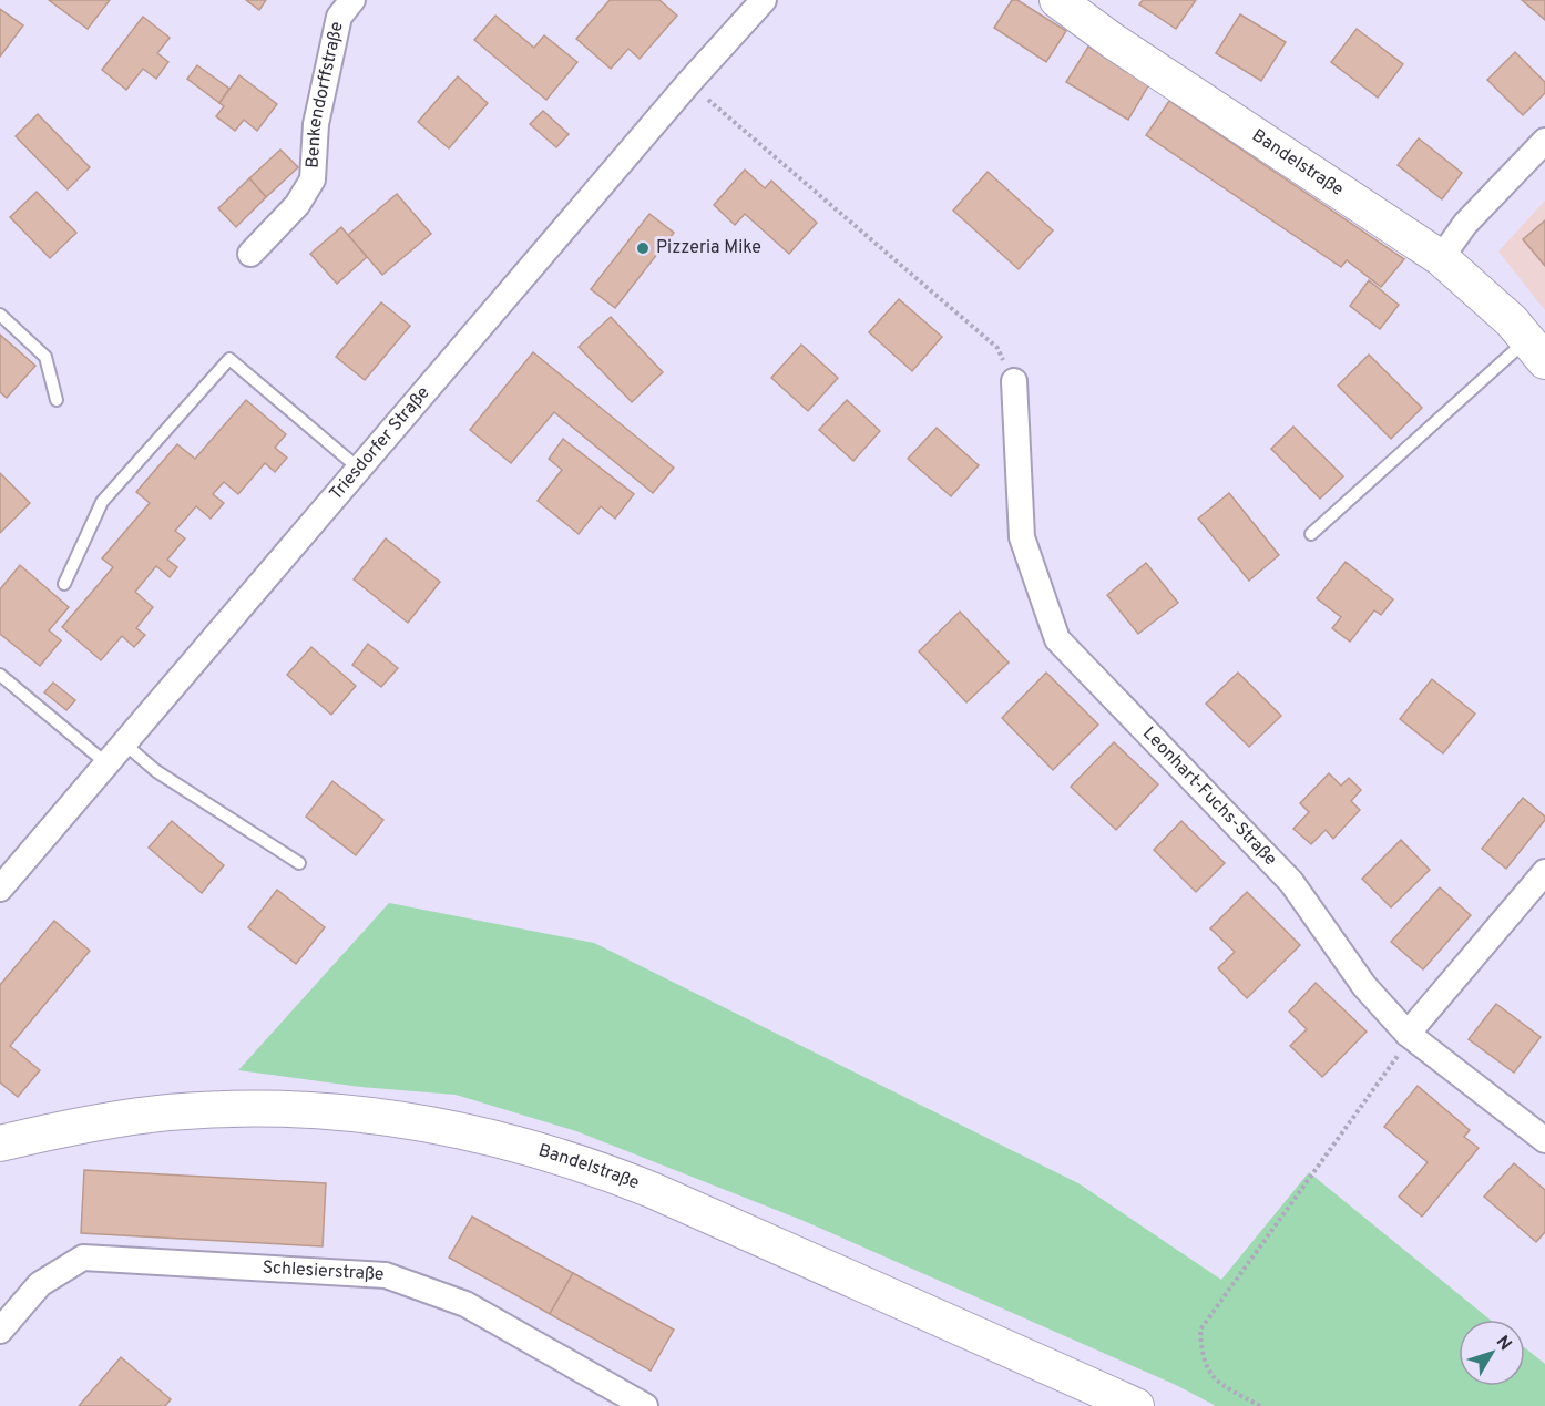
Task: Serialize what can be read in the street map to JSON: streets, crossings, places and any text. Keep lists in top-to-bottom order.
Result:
{
  "streets": {
    "main road": ["Bandelstraße"],
    "street": [
      "Benkendorffstraße",
      "Triesdorfer Straße",
      "Leonhart-Fuchs-Straße",
      "Schlesierstraße"
    ]
  },
  "places": ["Pizzeria Mike"],
  "north": "top right"
}
